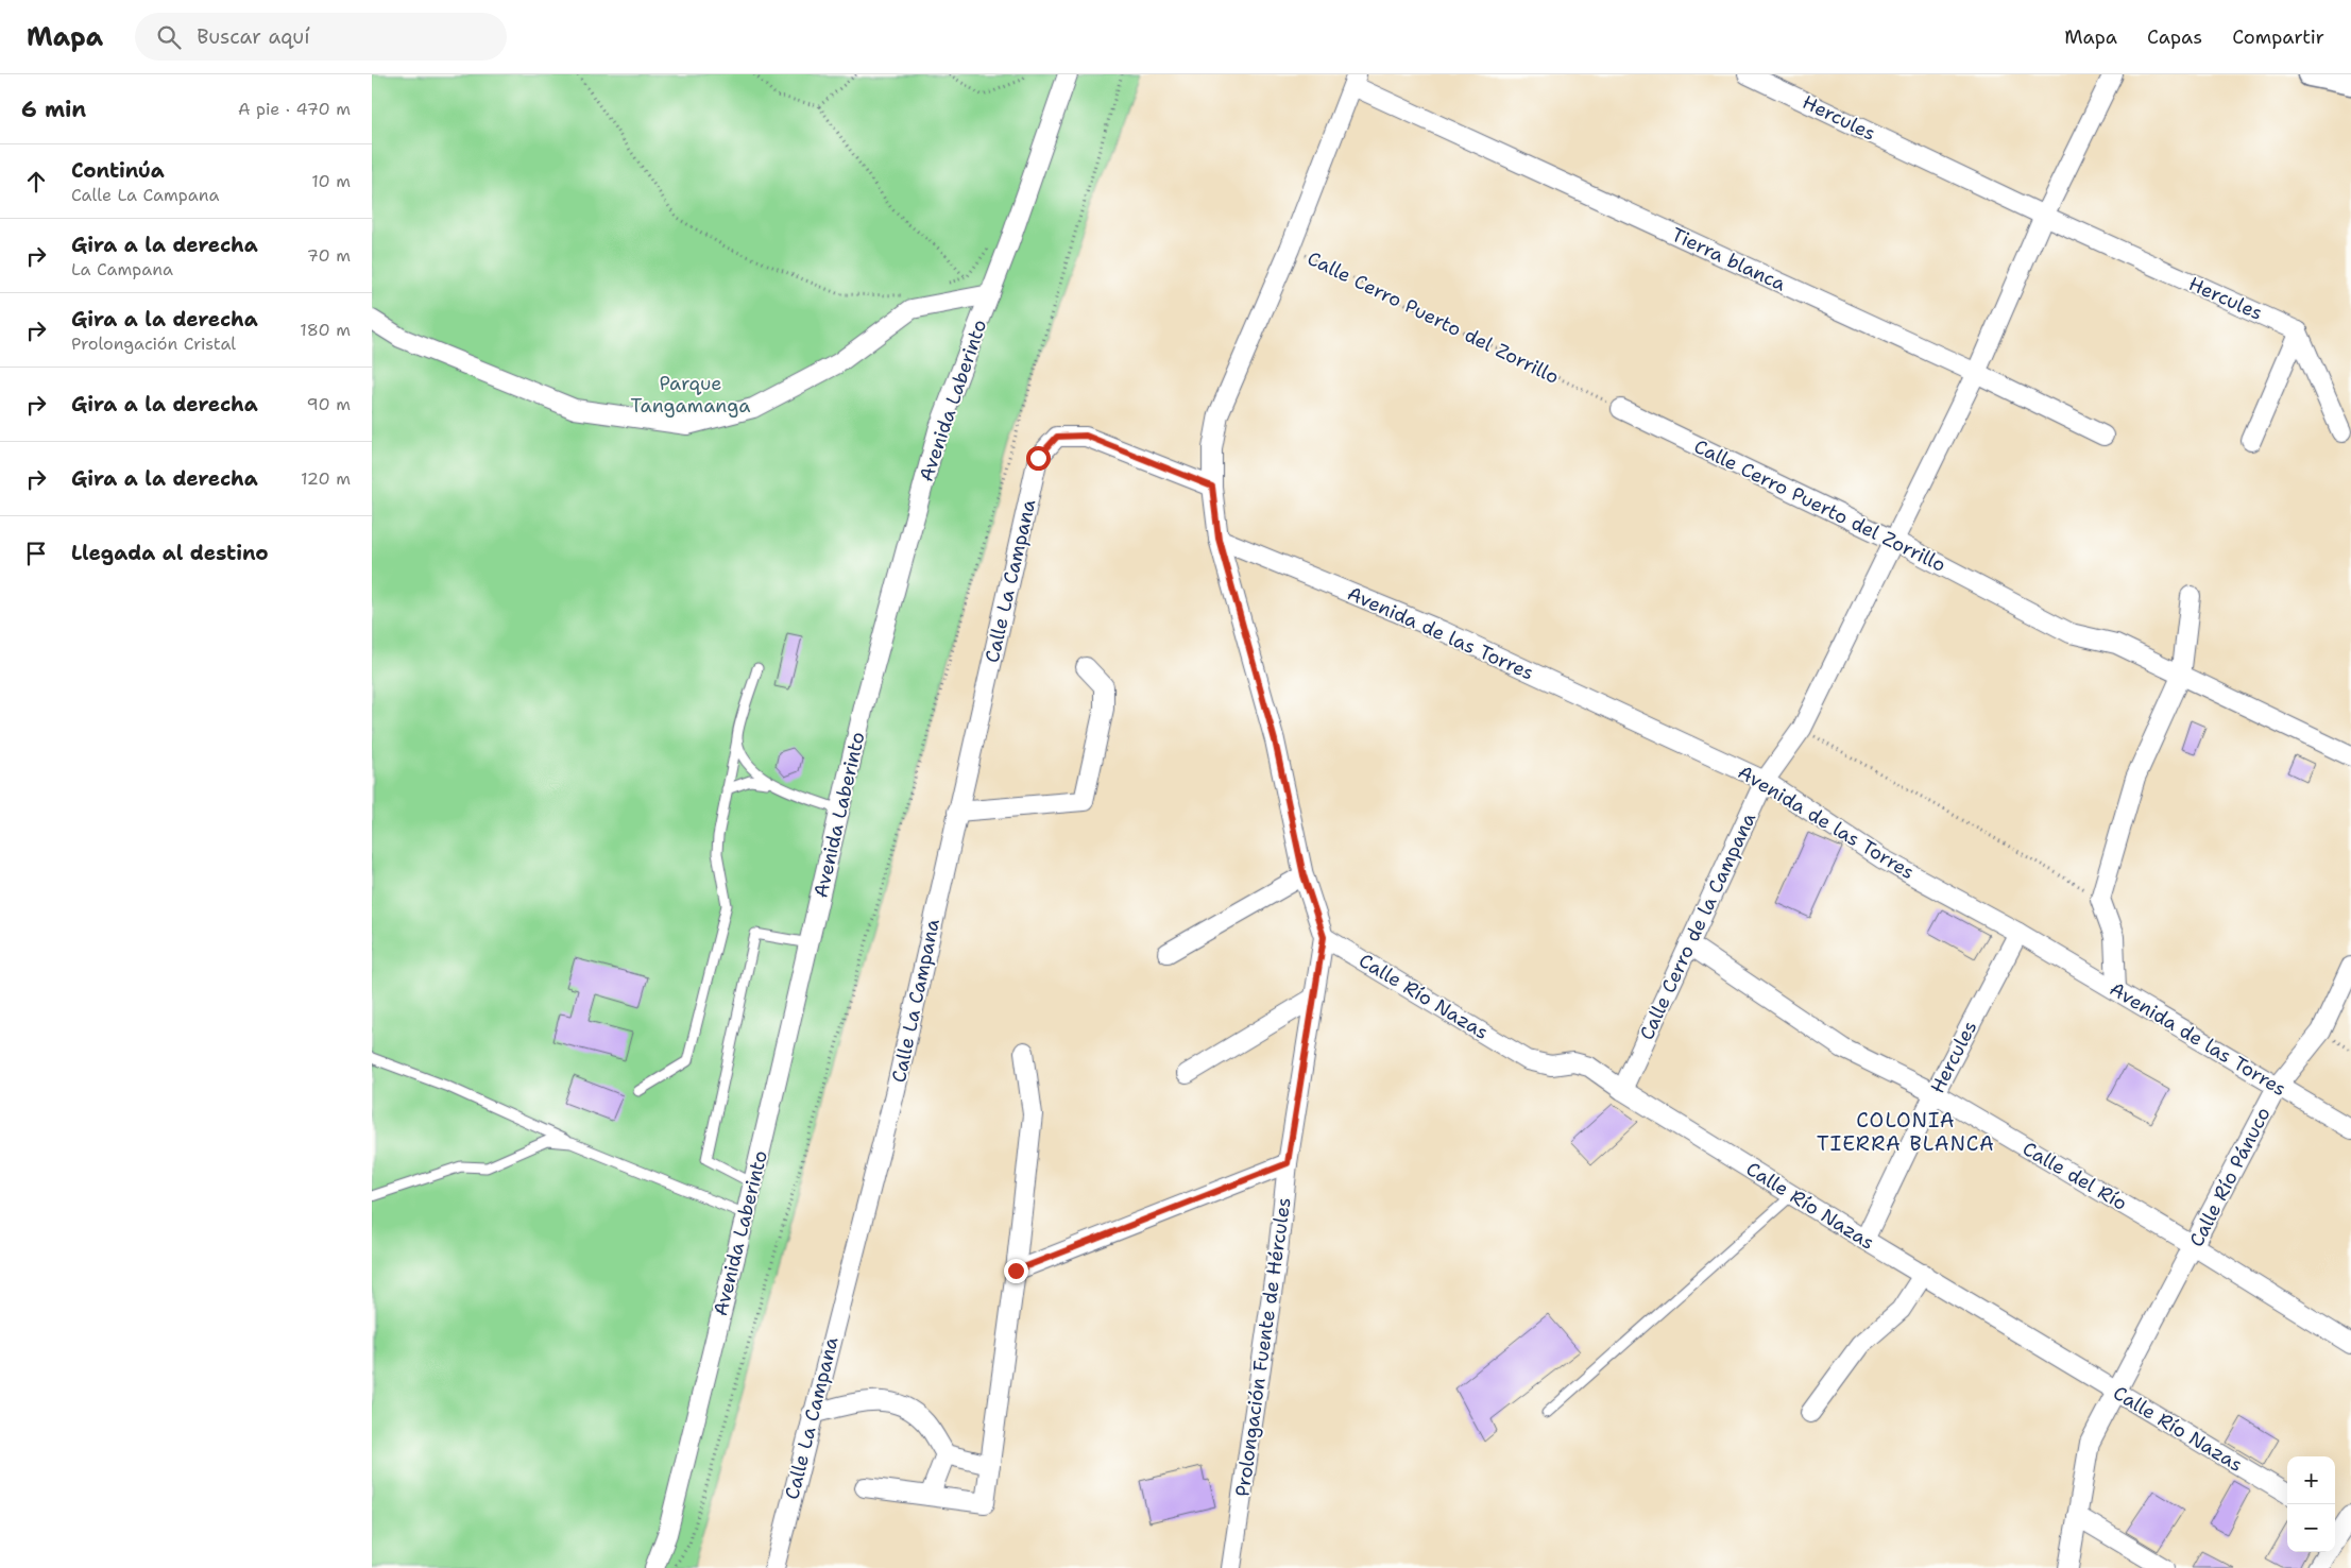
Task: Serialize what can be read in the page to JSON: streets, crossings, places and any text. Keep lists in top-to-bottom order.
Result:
{
  "streets": {
    "street": [
      "Hercules",
      "Tierra blanca",
      "Calle Cerro Puerto del Zorrillo",
      "Avenida Laberinto",
      "Calle La Campana",
      "Avenida de las Torres",
      "Calle Cerro de la Campana",
      "Calle Río Nazas",
      "Calle del Río",
      "Calle Río Pánuco",
      "Prolongación Fuente de Hércules"
    ]
  },
  "crossings": [
    ["Hercules", "Avenida de las Torres"],
    ["Hercules", "Calle Río Nazas"],
    ["Hercules", "Calle del Río"],
    ["Calle Cerro Puerto del Zorrillo", "Calle Cerro de la Campana"],
    ["Avenida de las Torres", "Calle Cerro de la Campana"],
    ["Avenida de las Torres", "Calle Río Pánuco"],
    ["Calle Cerro de la Campana", "Calle Río Nazas"],
    ["Calle Cerro de la Campana", "Calle del Río"],
    ["Calle Río Nazas", "Calle Río Pánuco"],
    ["Calle Río Nazas", "Prolongación Fuente de Hércules"],
    ["Calle del Río", "Calle Río Pánuco"]
  ],
  "districts": ["COLONIA TIERRA BLANCA"],
  "parks": ["Parque Tangamanga"],
  "page": {
    "header": "Mapa",
    "search": "Buscar aquí",
    "nav": ["Mapa", "Capas", "Compartir"],
    "heading": ["6 min", "A pie · 470 m"],
    "list": [
      ["Continúa", "Calle La Campana", "10 m"],
      ["Gira a la derecha", "La Campana", "70 m"],
      ["Gira a la derecha", "Prolongación Cristal", "180 m"],
      ["Gira a la derecha", "90 m"],
      ["Gira a la derecha", "120 m"],
      "Llegada al destino"
    ],
    "map_buttons": ["+", "−"]
  }
}
